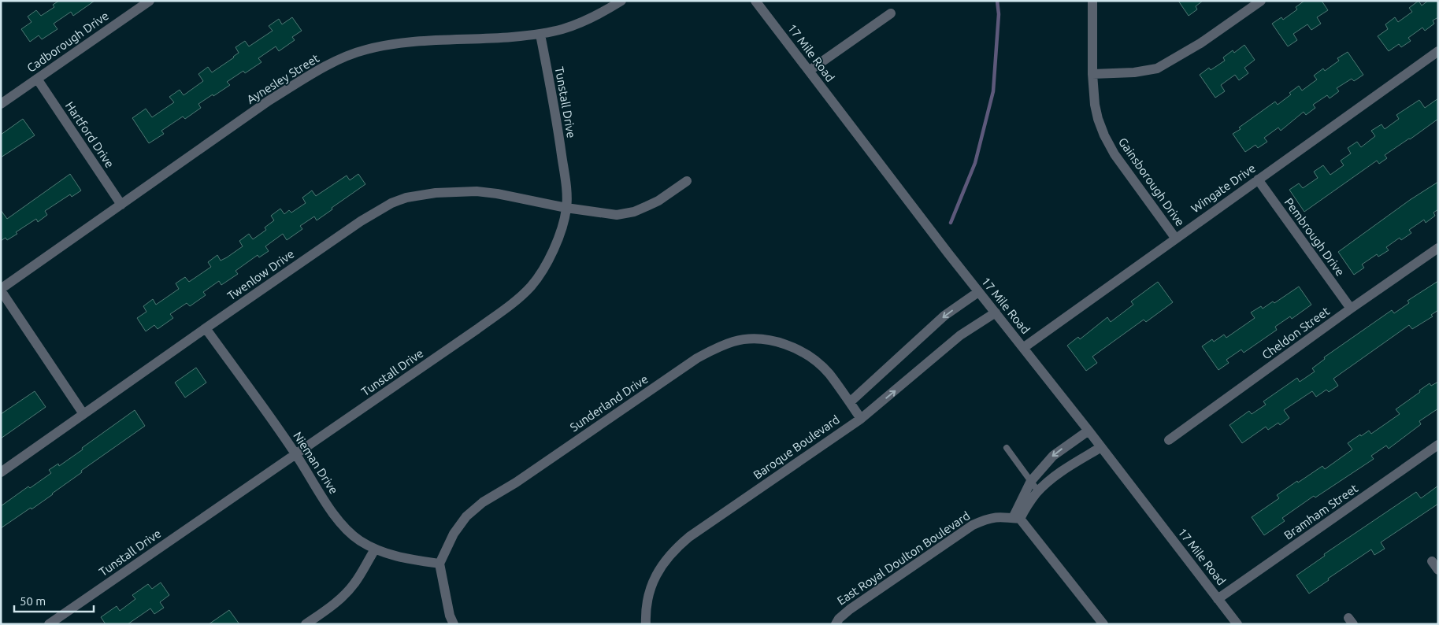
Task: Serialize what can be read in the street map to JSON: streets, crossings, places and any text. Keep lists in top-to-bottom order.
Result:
{
  "streets": {
    "street": [
      "Cadborough Drive",
      "17 Mile Road",
      "Aynesley Street",
      "Tunstall Drive",
      "Hartford Drive",
      "Gainsborough Drive",
      "Wingate Drive",
      "Pembrough Drive",
      "Twenlow Drive",
      "Cheldon Street",
      "Sunderland Drive",
      "Baroque Boulevard",
      "Nieman Drive",
      "Bramham Street",
      "East Royal Doulton Boulevard"
    ]
  },
  "crossings": [
    ["Cadborough Drive", "Hartford Drive"],
    ["17 Mile Road", "Wingate Drive"],
    ["17 Mile Road", "Baroque Boulevard"],
    ["17 Mile Road", "Bramham Street"],
    ["Aynesley Street", "Tunstall Drive"],
    ["Aynesley Street", "Hartford Drive"],
    ["Tunstall Drive", "Twenlow Drive"],
    ["Tunstall Drive", "Nieman Drive"],
    ["Gainsborough Drive", "Wingate Drive"],
    ["Wingate Drive", "Pembrough Drive"],
    ["Pembrough Drive", "Cheldon Street"],
    ["Twenlow Drive", "Nieman Drive"],
    ["Sunderland Drive", "Baroque Boulevard"],
    ["Sunderland Drive", "Nieman Drive"]
  ],
  "scale_bar": "50 m"
}
